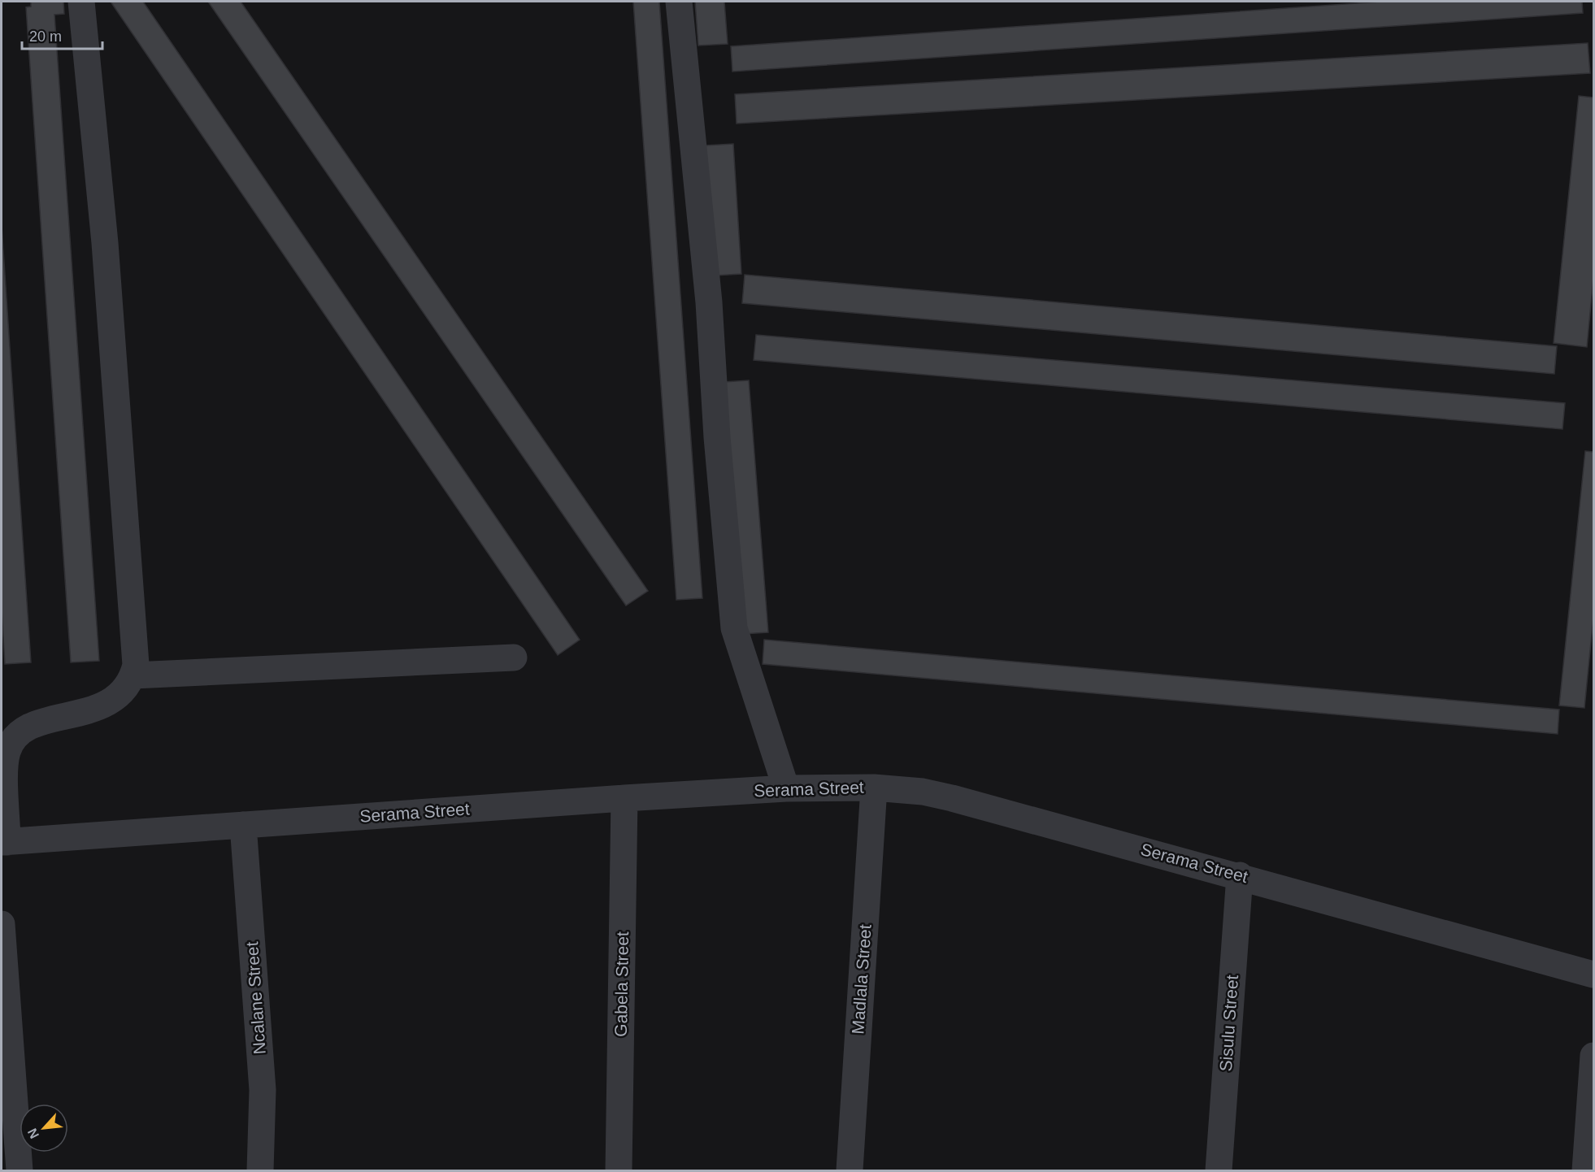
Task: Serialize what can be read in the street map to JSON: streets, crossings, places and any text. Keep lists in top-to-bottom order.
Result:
{
  "streets": {
    "street": [
      "Serama Street",
      "Madlala Street",
      "Gabela Street",
      "Ncalane Street",
      "Sisulu Street"
    ]
  },
  "crossings": [
    ["Serama Street", "Madlala Street"],
    ["Serama Street", "Gabela Street"],
    ["Serama Street", "Ncalane Street"],
    ["Serama Street", "Sisulu Street"]
  ],
  "scale_bar": "20 m",
  "north": "bottom left"
}
